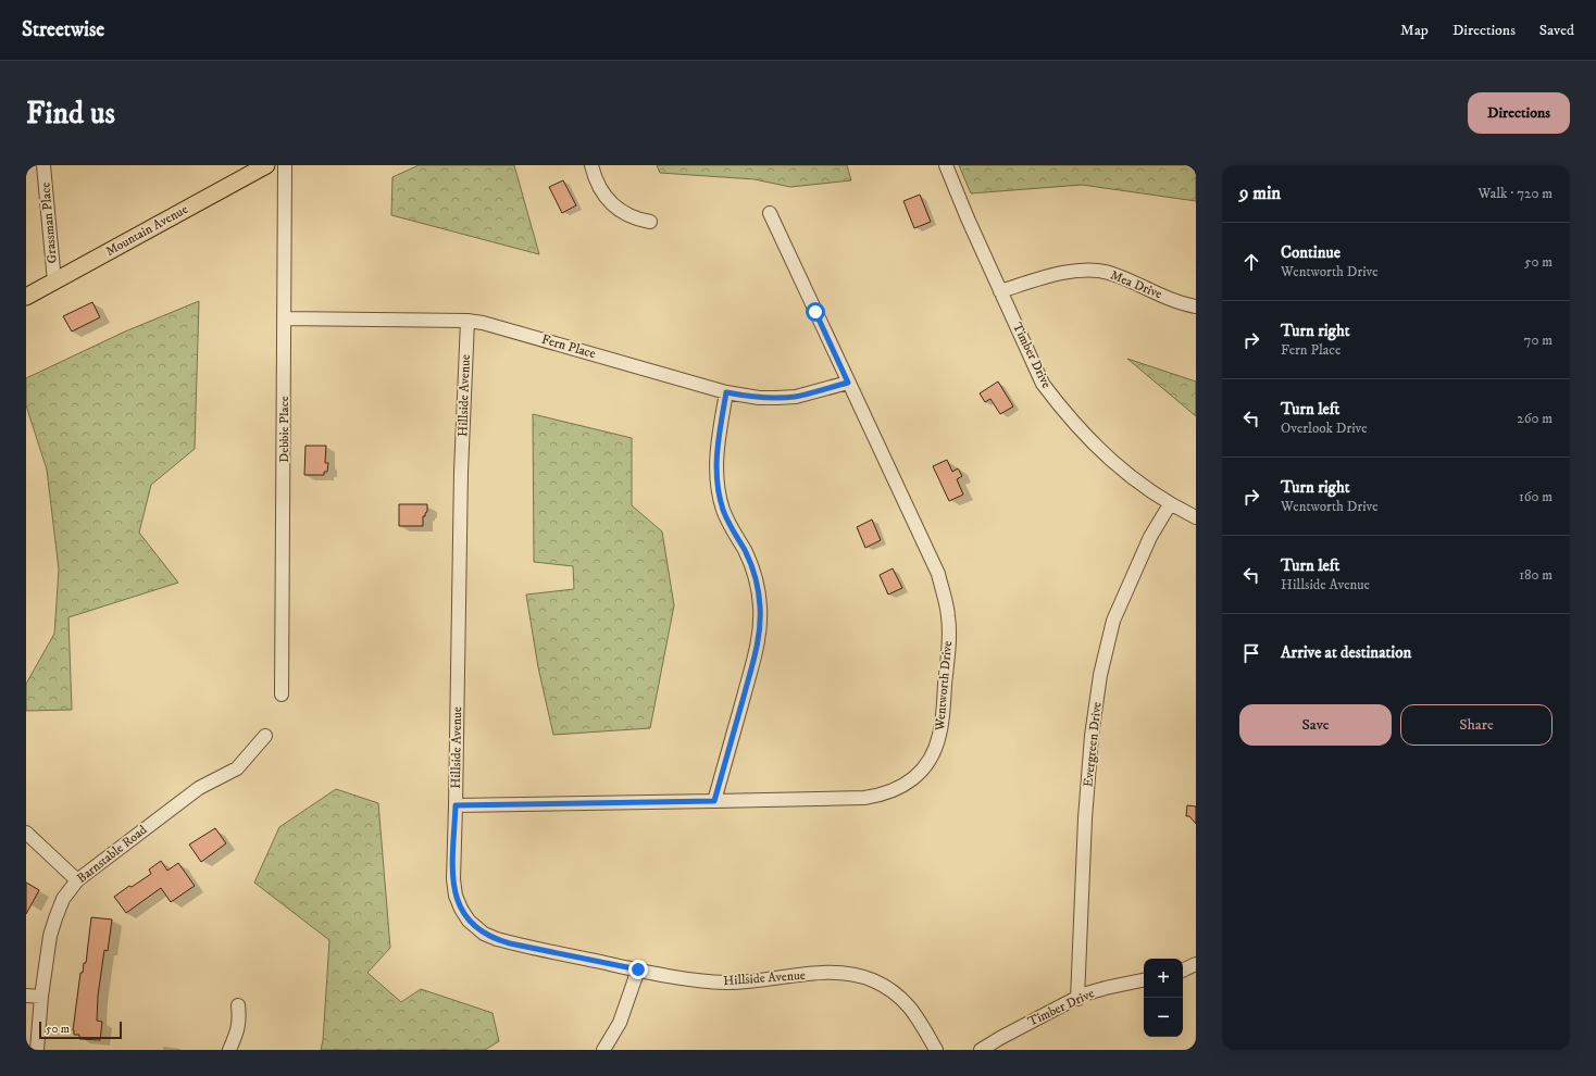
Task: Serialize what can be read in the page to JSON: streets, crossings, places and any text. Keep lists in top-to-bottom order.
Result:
{
  "streets": {
    "main road": ["Mountain Avenue"],
    "street": [
      "Grassman Place",
      "Mea Drive",
      "Fern Place",
      "Timber Drive",
      "Hillside Avenue",
      "Debbie Place",
      "Wentworth Drive",
      "Evergreen Drive",
      "Barnstable Road"
    ]
  },
  "crossings": [
    ["Grassman Place", "Mountain Avenue"],
    ["Mea Drive", "Timber Drive"],
    ["Fern Place", "Hillside Avenue"],
    ["Fern Place", "Debbie Place"],
    ["Fern Place", "Wentworth Drive"],
    ["Timber Drive", "Evergreen Drive"],
    ["Hillside Avenue", "Wentworth Drive"]
  ],
  "scale_bar": "50 m",
  "page": {
    "header": "Streetwise",
    "nav": ["Map", "Directions", "Saved"],
    "buttons": [
      "Directions",
      ["Save", "Share"]
    ],
    "title": "Find us",
    "heading": ["9 min", "Walk · 720 m"],
    "list": [
      ["Continue", "Wentworth Drive", "50 m"],
      ["Turn right", "Fern Place", "70 m"],
      ["Turn left", "Overlook Drive", "260 m"],
      ["Turn right", "Wentworth Drive", "160 m"],
      ["Turn left", "Hillside Avenue", "180 m"],
      "Arrive at destination"
    ],
    "map_buttons": ["+", "−"],
    "scale": "50 m"
  }
}
